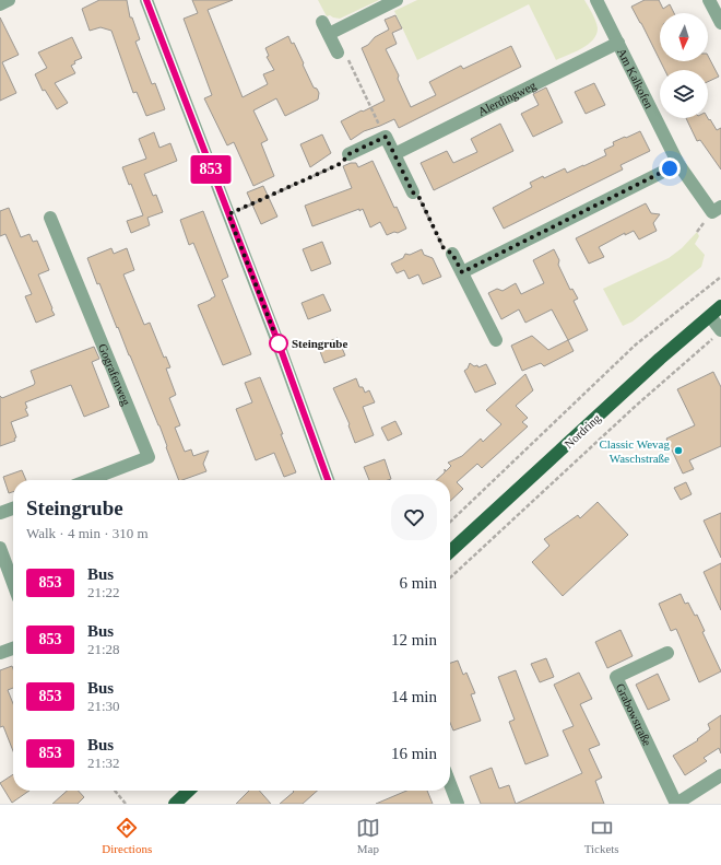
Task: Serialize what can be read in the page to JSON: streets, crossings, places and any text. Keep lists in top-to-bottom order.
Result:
{
  "streets": {
    "main road": ["Nordring"],
    "street": [
      "Am Kalkofen",
      "Alerdingweg",
      "Gografenweg",
      "Grabowstraße"
    ]
  },
  "crossings": [
    ["Am Kalkofen", "Alerdingweg"]
  ],
  "places": ["Steingrube", "Classic Wevag Waschstraße"],
  "lines": ["bus line 853"],
  "north": "bottom",
  "page": {
    "on_map": "853",
    "heading": ["Steingrube", "Walk · 4 min · 310 m"],
    "list": [
      {
        "mark": "853",
        "name": "Bus",
        "note": "21:22",
        "value": "6 min"
      },
      {
        "mark": "853",
        "name": "Bus",
        "note": "21:28",
        "value": "12 min"
      },
      {
        "mark": "853",
        "name": "Bus",
        "note": "21:30",
        "value": "14 min"
      },
      {
        "mark": "853",
        "name": "Bus",
        "note": "21:32",
        "value": "16 min"
      }
    ],
    "tabs": ["Directions", "Map", "Tickets"]
  }
}
